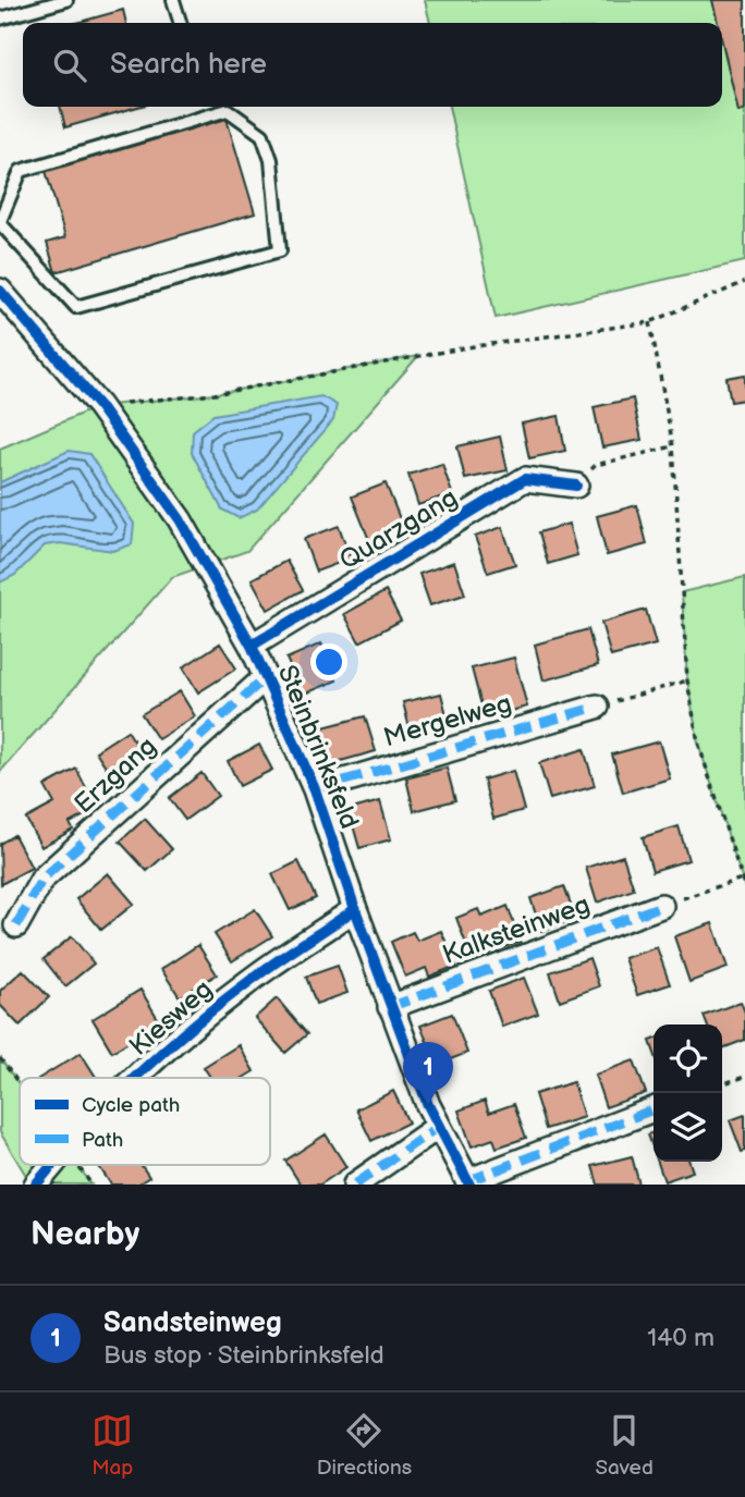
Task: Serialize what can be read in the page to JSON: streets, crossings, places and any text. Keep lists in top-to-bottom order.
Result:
{
  "streets": {
    "street": [
      "Quarzgang",
      "Mergelweg",
      "Steinbrinksfeld",
      "Erzgang",
      "Kalksteinweg",
      "Kiesweg"
    ]
  },
  "crossings": [
    ["Quarzgang", "Steinbrinksfeld"],
    ["Mergelweg", "Steinbrinksfeld"],
    ["Steinbrinksfeld", "Erzgang"],
    ["Steinbrinksfeld", "Kalksteinweg"],
    ["Steinbrinksfeld", "Kiesweg"]
  ],
  "legend": ["Cycle path", "Path"],
  "page": {
    "search": "Search here",
    "pins": "1",
    "heading": "Nearby",
    "list": [
      {
        "mark": "1",
        "name": "Sandsteinweg",
        "note": "Bus stop · Steinbrinksfeld",
        "value": "140 m"
      }
    ],
    "nav": ["Map", "Directions", "Saved"]
  }
}
